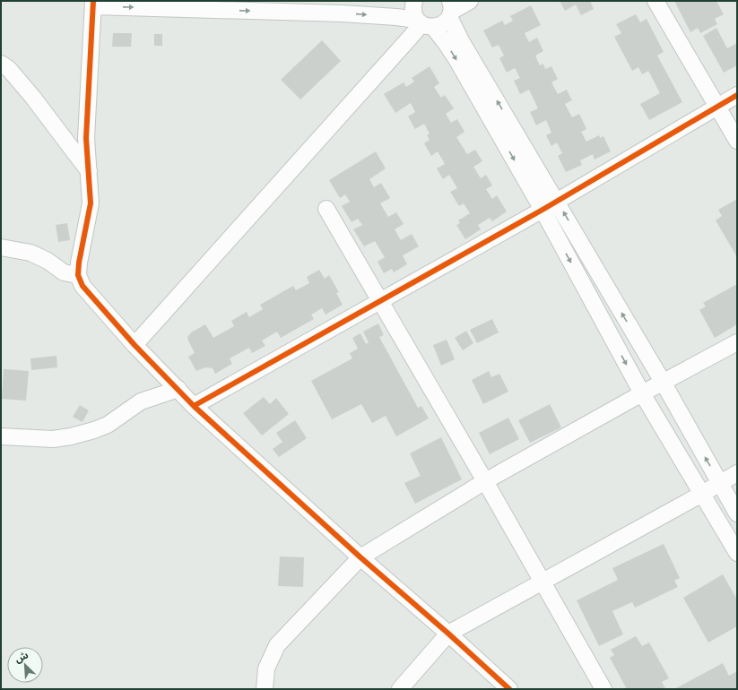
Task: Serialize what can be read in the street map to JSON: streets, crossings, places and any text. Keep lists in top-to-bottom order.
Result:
{
  "north": "top left"
}
